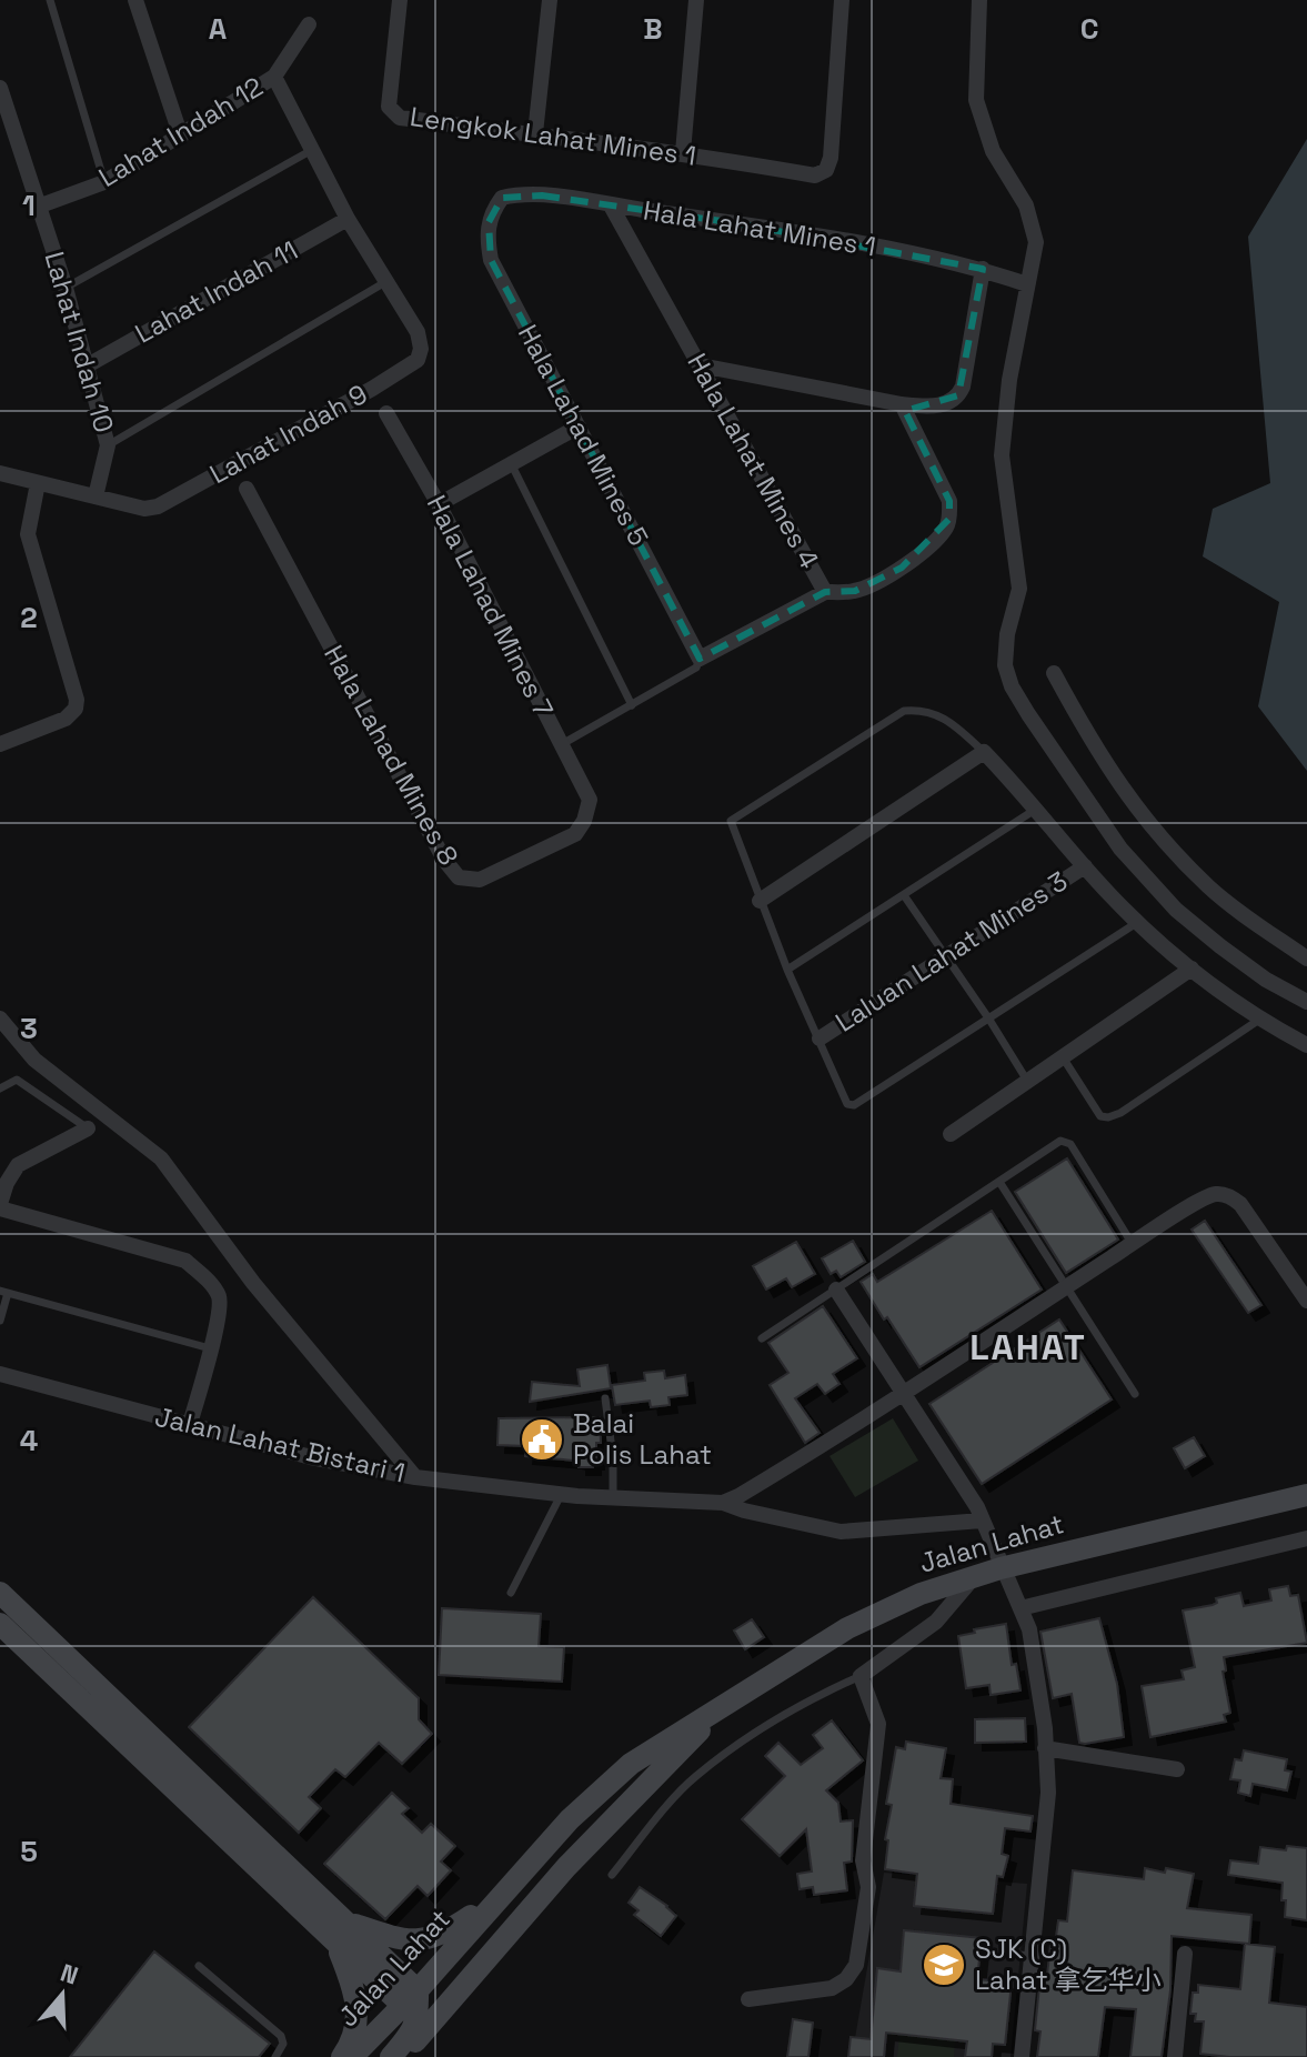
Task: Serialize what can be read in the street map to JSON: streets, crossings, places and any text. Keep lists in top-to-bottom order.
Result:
{
  "streets": {
    "main road": ["Jalan Lahat"],
    "street": [
      "Lahat Indah 12",
      "Lengkok Lahat Mines 1",
      "Hala Lahat Mines 1",
      "Lahat Indah 11",
      "Lahat Indah 10",
      "Lahat Indah 9",
      "Hala Lahad Mines 5",
      "Hala Lahat Mines 4",
      "Hala Lahad Mines 7",
      "Hala Lahad Mines 8",
      "Laluan Lahat Mines 3",
      "Jalan Lahat Bistari 1"
    ]
  },
  "crossings": [
    ["Lahat Indah 12", "Lahat Indah 10"],
    ["Hala Lahat Mines 1", "Hala Lahad Mines 5"],
    ["Hala Lahat Mines 1", "Hala Lahat Mines 4"],
    ["Lahat Indah 11", "Lahat Indah 10"],
    ["Lahat Indah 10", "Lahat Indah 9"],
    ["Hala Lahad Mines 5", "Hala Lahat Mines 4"],
    ["Hala Lahad Mines 7", "Hala Lahad Mines 8"]
  ],
  "districts": ["LAHAT"],
  "places": {
    "public building": ["Balai Polis Lahat"],
    "school or university": ["SJK (C) Lahat 拿乞华小"]
  },
  "north": "top",
  "grid": {
    "columns": ["A", "B", "C"],
    "rows": [
      "1",
      "2",
      "3",
      "4",
      "5"
    ]
  }
}
